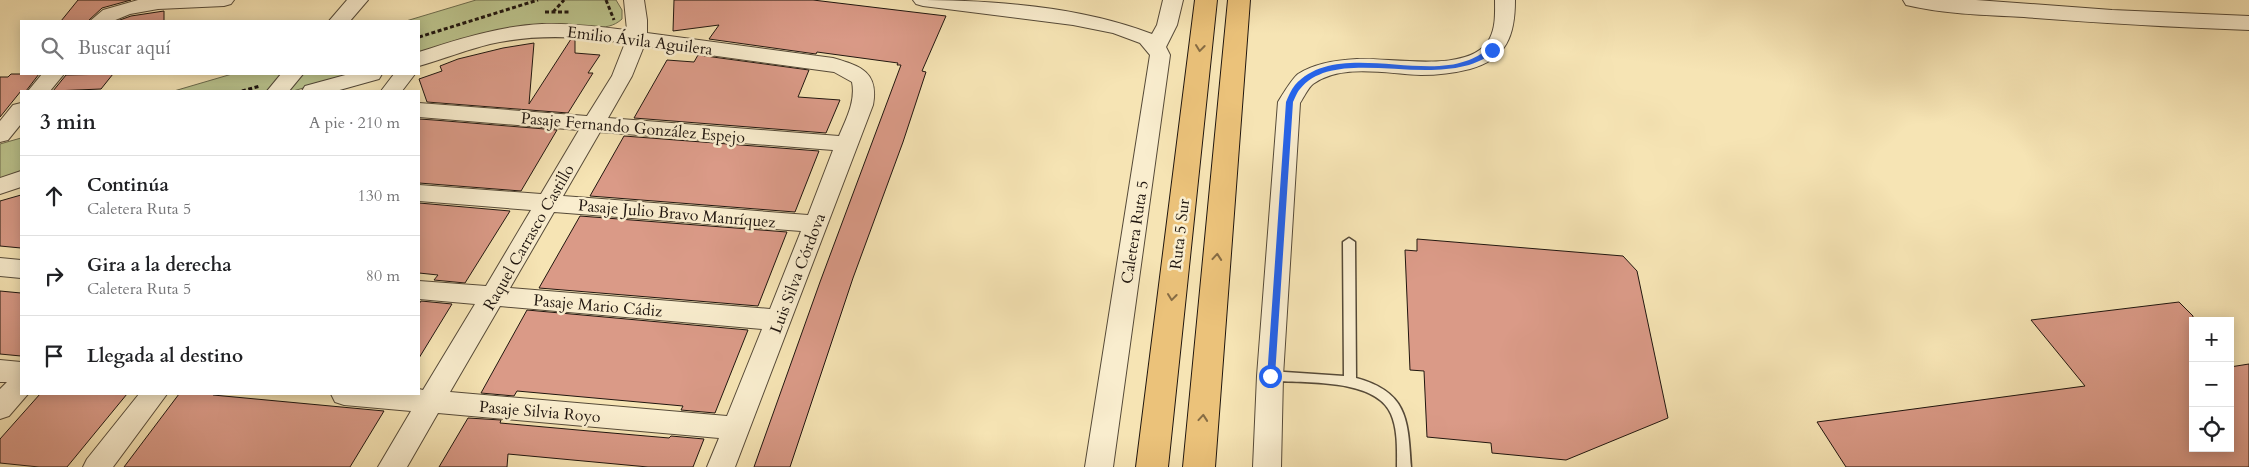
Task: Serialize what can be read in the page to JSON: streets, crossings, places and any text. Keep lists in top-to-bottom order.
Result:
{
  "streets": {
    "highway": ["Ruta 5 Sur"],
    "street": [
      "Emilio Ávila Aguilera",
      "Pasaje Fernando González Espejo",
      "Pasaje Julio Bravo Manríquez",
      "Caletera Ruta 5",
      "Raquel Carrasco Castillo",
      "Luis Silva Córdova",
      "Pasaje Mario Cádiz",
      "Pasaje Silvia Royo"
    ]
  },
  "crossings": [
    ["Emilio Ávila Aguilera", "Raquel Carrasco Castillo"],
    ["Emilio Ávila Aguilera", "Luis Silva Córdova"],
    ["Pasaje Fernando González Espejo", "Raquel Carrasco Castillo"],
    ["Pasaje Fernando González Espejo", "Luis Silva Córdova"],
    ["Pasaje Julio Bravo Manríquez", "Raquel Carrasco Castillo"],
    ["Pasaje Julio Bravo Manríquez", "Luis Silva Córdova"],
    ["Raquel Carrasco Castillo", "Pasaje Mario Cádiz"],
    ["Raquel Carrasco Castillo", "Pasaje Silvia Royo"],
    ["Luis Silva Córdova", "Pasaje Mario Cádiz"],
    ["Luis Silva Córdova", "Pasaje Silvia Royo"]
  ],
  "page": {
    "search": "Buscar aquí",
    "heading": ["3 min", "A pie · 210 m"],
    "list": [
      ["Continúa", "Caletera Ruta 5", "130 m"],
      ["Gira a la derecha", "Caletera Ruta 5", "80 m"],
      "Llegada al destino"
    ],
    "map_buttons": ["+", "−"]
  }
}
